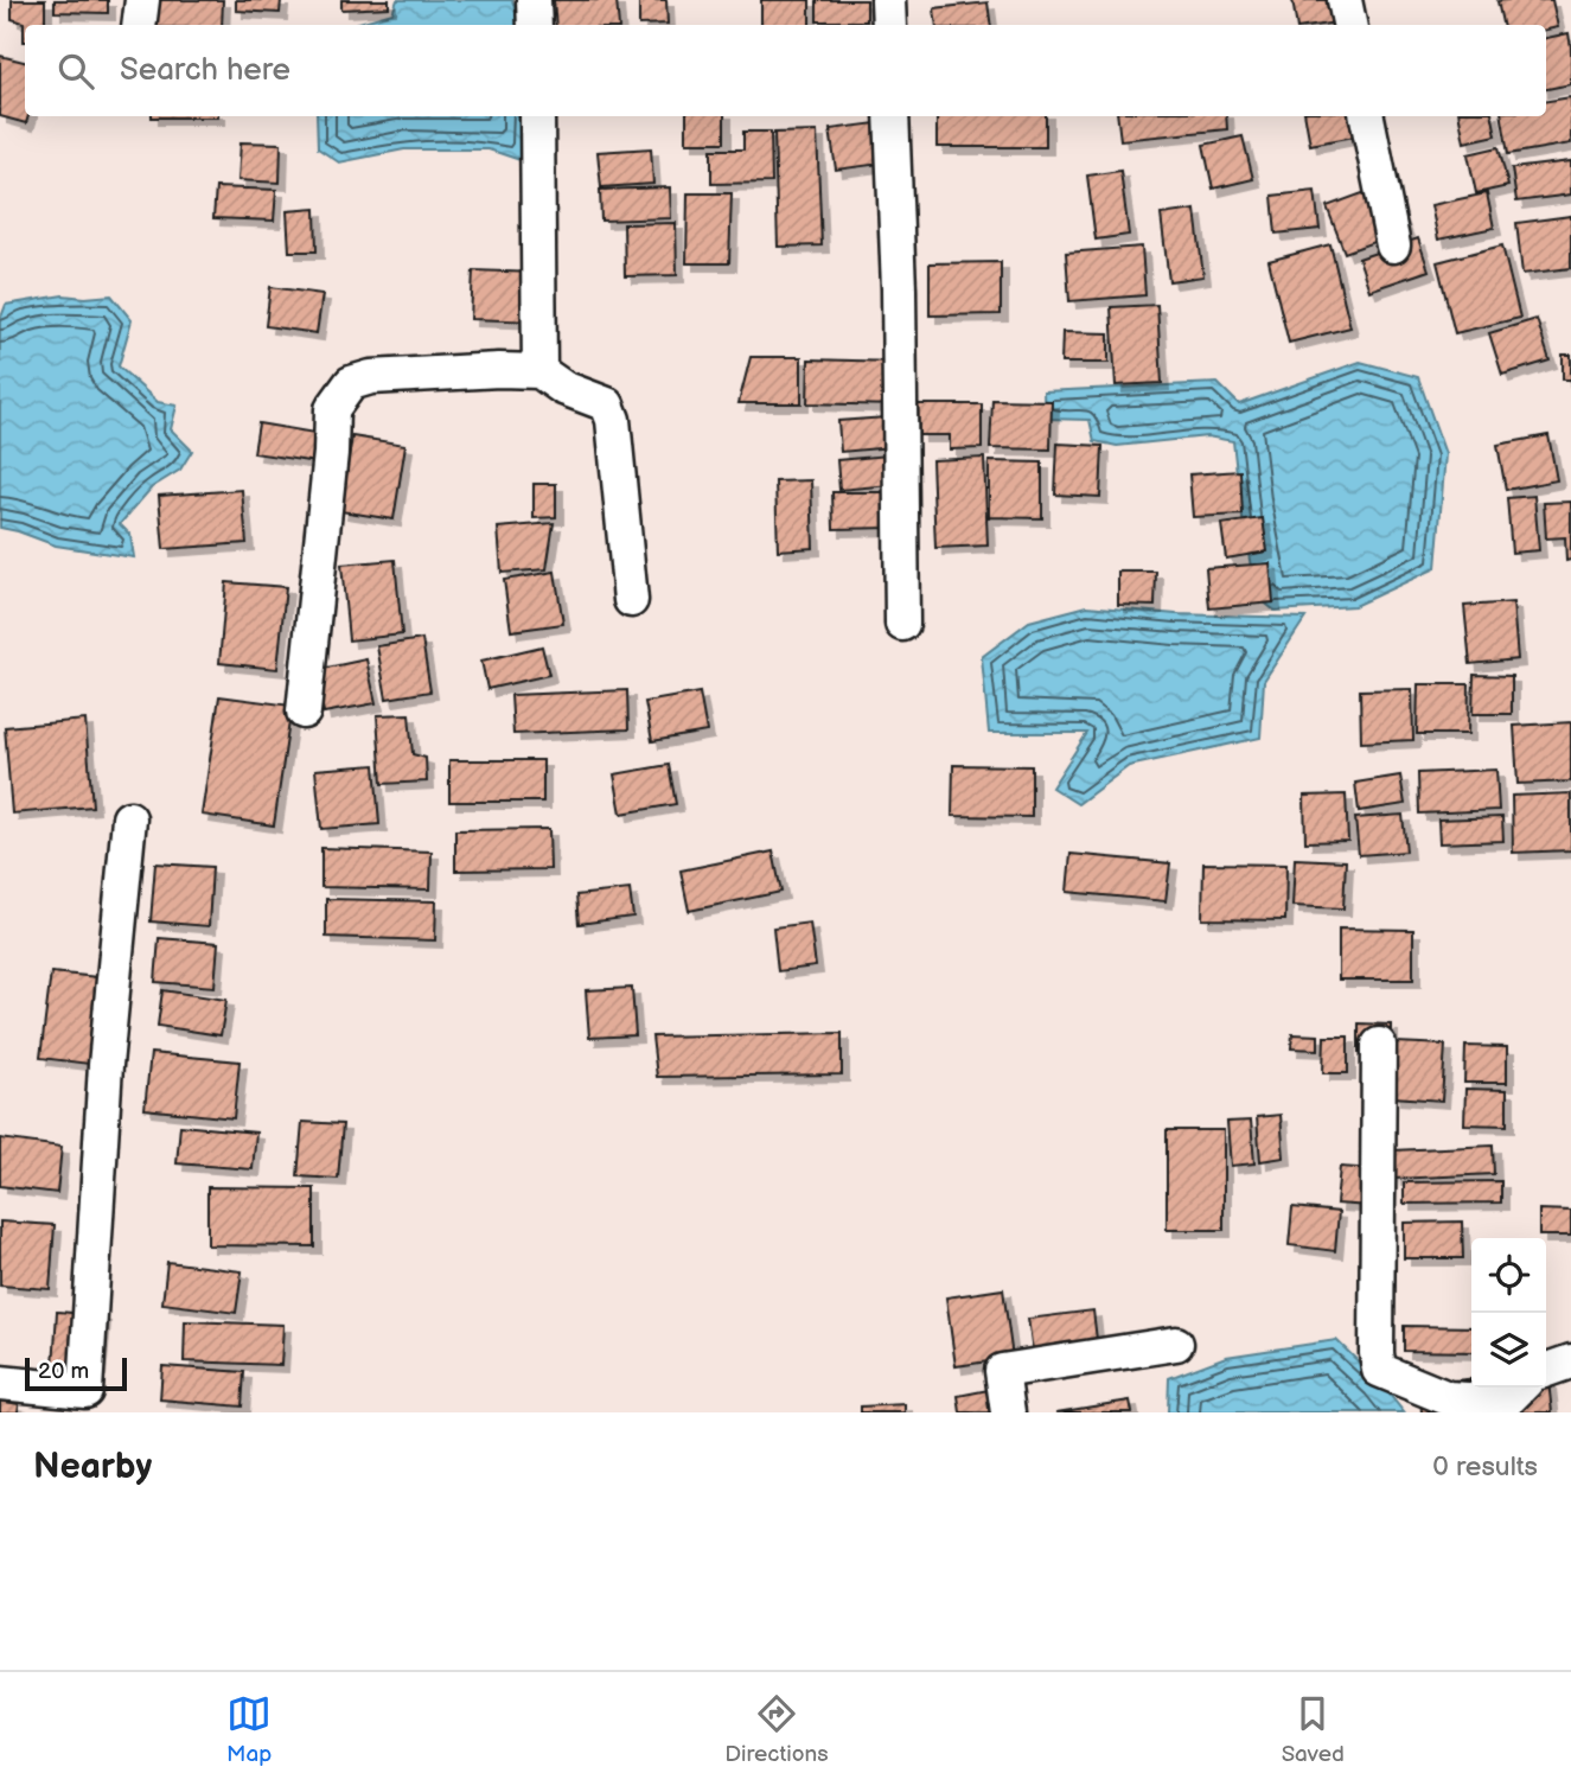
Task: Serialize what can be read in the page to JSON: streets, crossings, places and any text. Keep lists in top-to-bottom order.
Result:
{
  "scale_bar": "20 m",
  "page": {
    "search": "Search here",
    "scale": "20 m",
    "heading": ["Nearby", "0 results"],
    "nav": ["Map", "Directions", "Saved"]
  }
}
